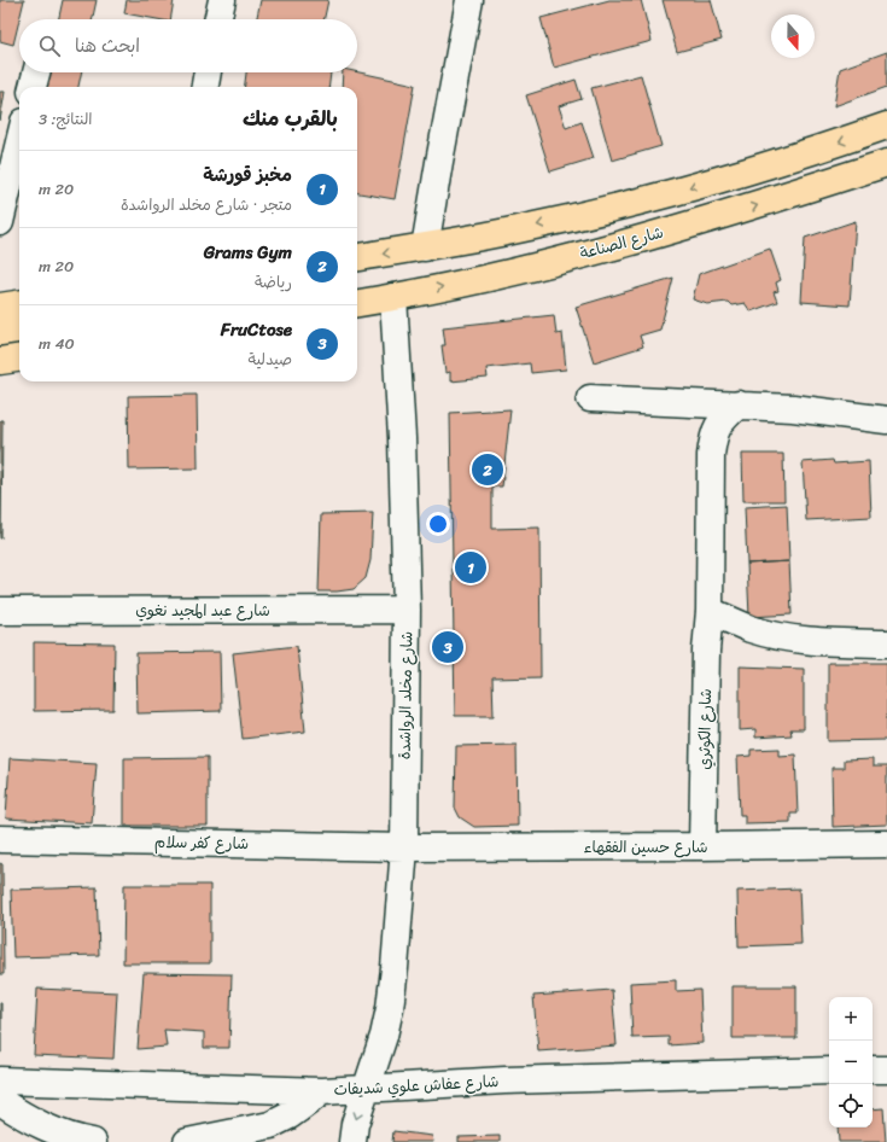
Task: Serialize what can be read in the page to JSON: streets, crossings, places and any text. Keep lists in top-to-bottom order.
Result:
{
  "streets": {
    "main road": ["شارع الصناعة"],
    "street": [
      "شارع عبد المجيد نغوي",
      "شارع مخلد الرواشدة",
      "شارع الكوثري",
      "شارع كفر سلام",
      "شارع حسين الفقهاء",
      "شارع عفاش علوي شديفات"
    ]
  },
  "crossings": [
    ["شارع الصناعة", "شارع مخلد الرواشدة"],
    ["شارع عبد المجيد نغوي", "شارع مخلد الرواشدة"],
    ["شارع مخلد الرواشدة", "شارع كفر سلام"],
    ["شارع مخلد الرواشدة", "شارع حسين الفقهاء"],
    ["شارع مخلد الرواشدة", "شارع عفاش علوي شديفات"],
    ["شارع الكوثري", "شارع حسين الفقهاء"],
    ["شارع كفر سلام", "شارع حسين الفقهاء"]
  ],
  "north": "bottom",
  "page": {
    "search": "ابحث هنا",
    "heading": ["بالقرب منك", "النتائج: 3"],
    "list": [
      {
        "mark": "1",
        "name": "مخبز قورشة",
        "note": "متجر · شارع مخلد الرواشدة",
        "value": "20 m"
      },
      {
        "mark": "2",
        "name": "Grams Gym",
        "note": "رياضة",
        "value": "20 m"
      },
      {
        "mark": "3",
        "name": "FruCtose",
        "note": "صيدلية",
        "value": "40 m"
      }
    ],
    "pins": ["2", "1", "3"],
    "map_buttons": ["+", "−"]
  }
}
